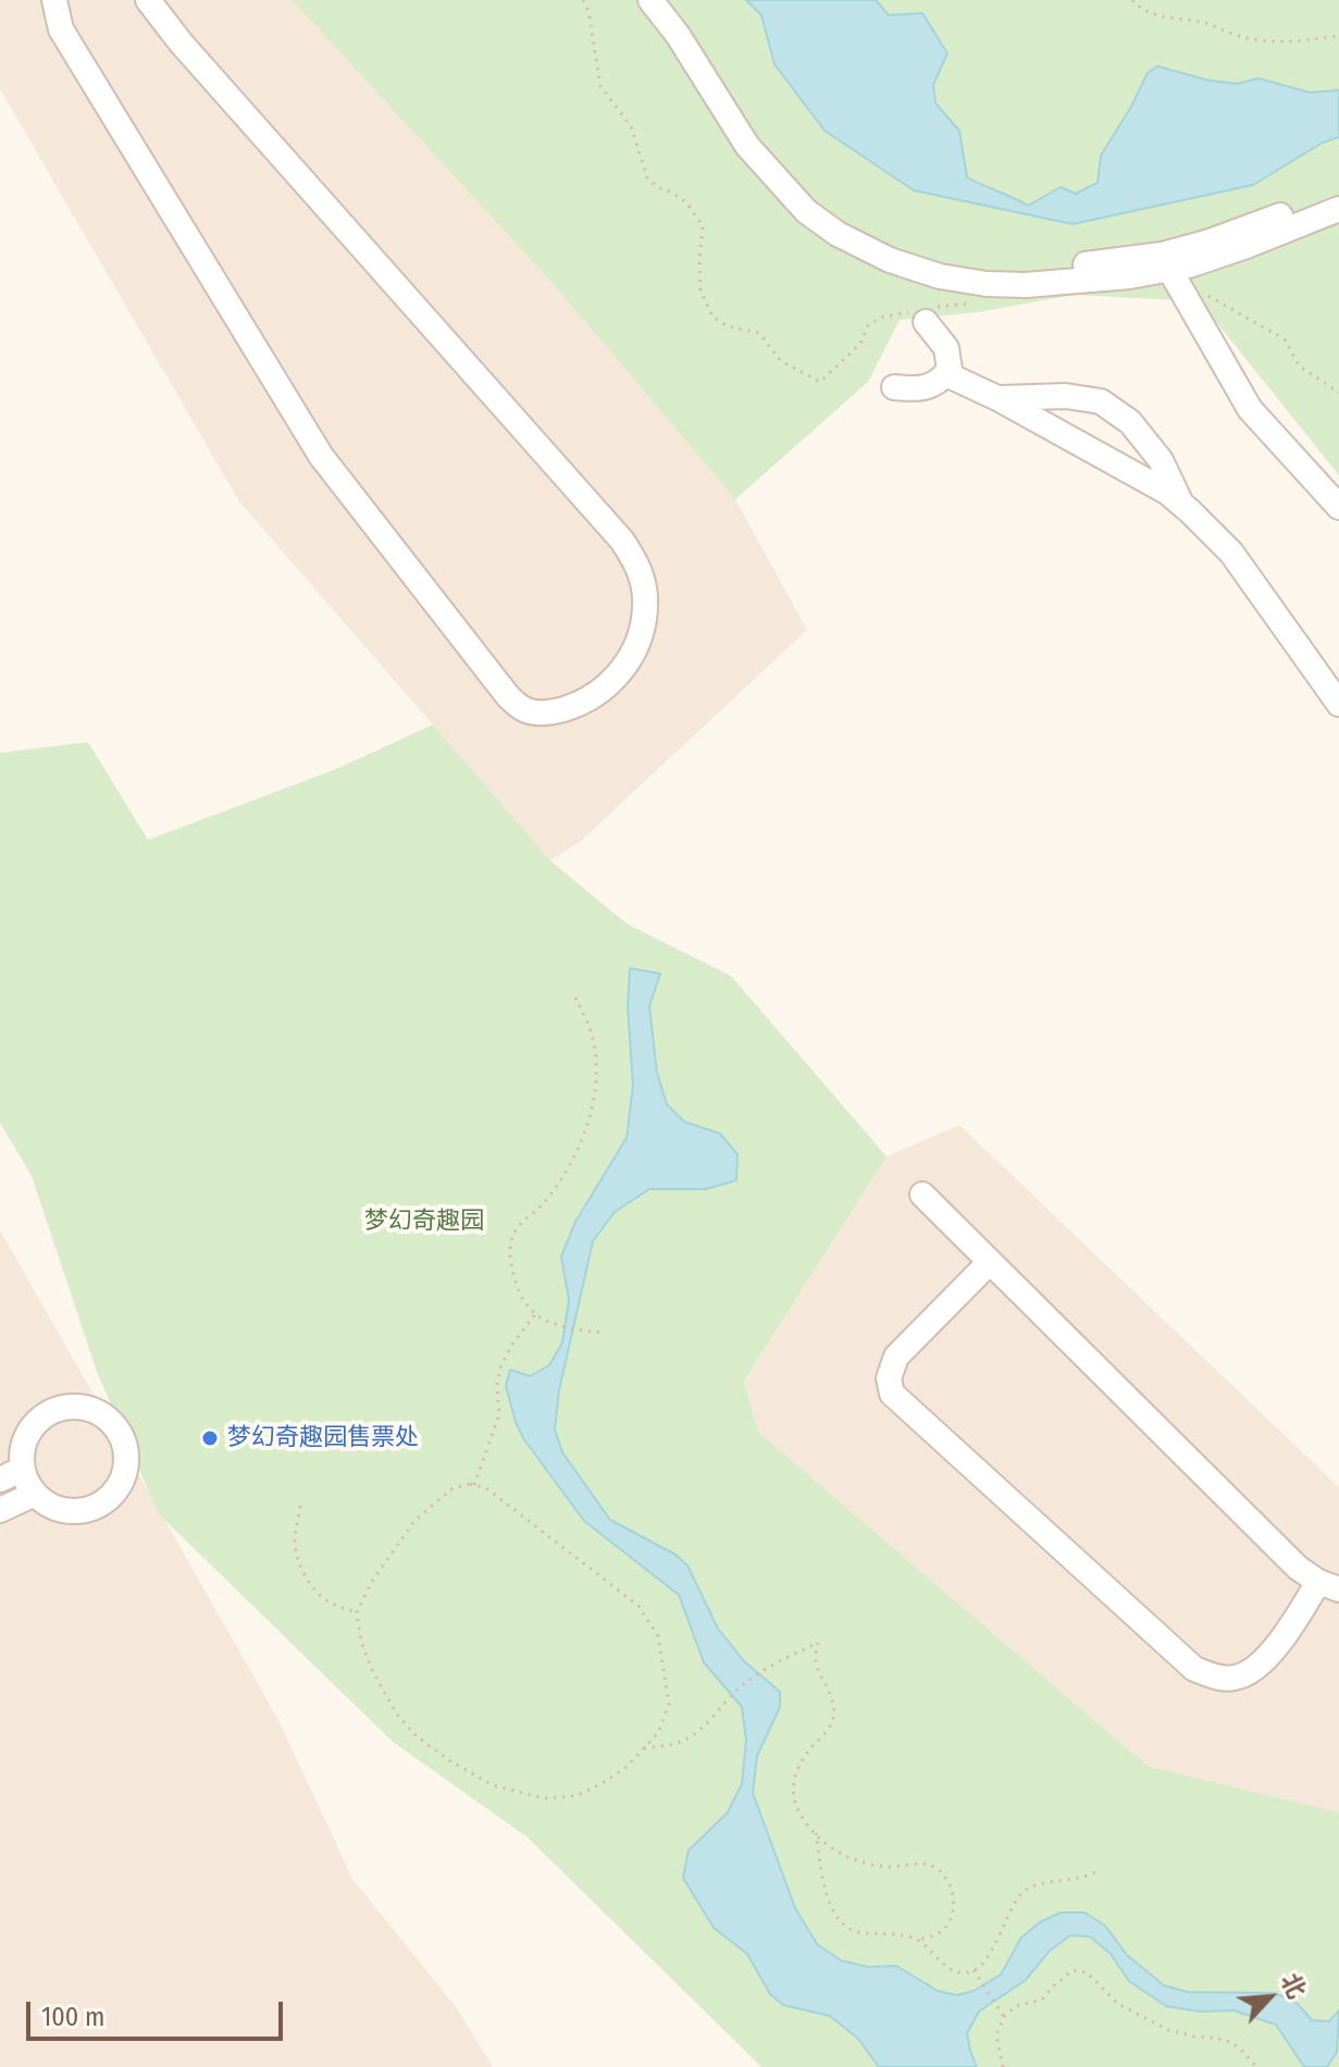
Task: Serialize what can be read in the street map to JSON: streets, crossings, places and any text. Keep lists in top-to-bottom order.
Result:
{
  "parks": ["梦幻奇趣园"],
  "places": ["梦幻奇趣园售票处"],
  "scale_bar": "100 m",
  "north": "top right"
}
